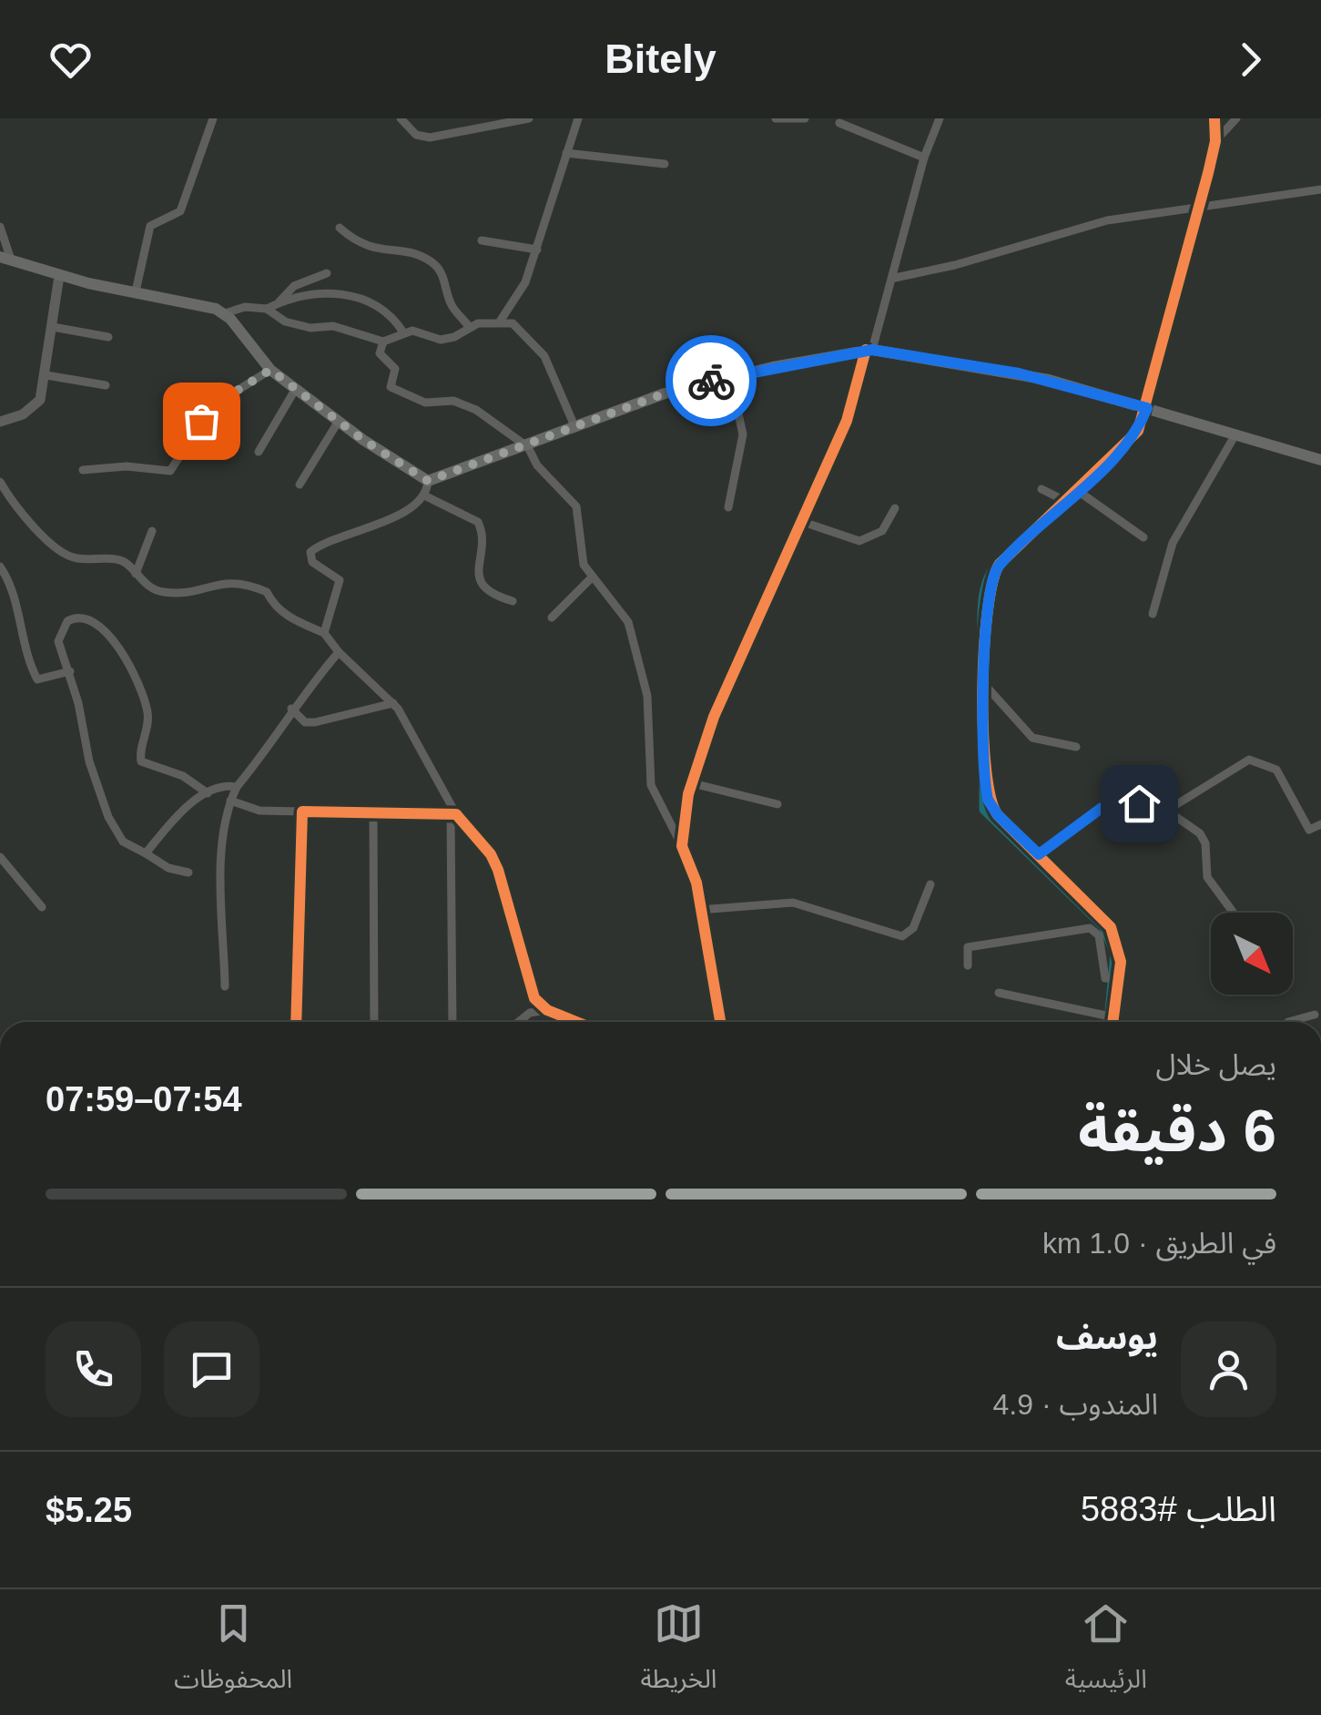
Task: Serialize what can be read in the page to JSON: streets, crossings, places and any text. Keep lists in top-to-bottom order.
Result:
{
  "north": "bottom right",
  "page": {
    "header": "Bitely",
    "heading": ["6 دقيقة", "يصل خلال", "07:54–07:59"],
    "panel": [
      "يوسف",
      "المندوب · 4.9",
      "الطلب #5883",
      "$5.25"
    ],
    "bar": "في الطريق · 1.0 km",
    "tabs": ["الرئيسية", "الخريطة", "المحفوظات"]
  }
}
